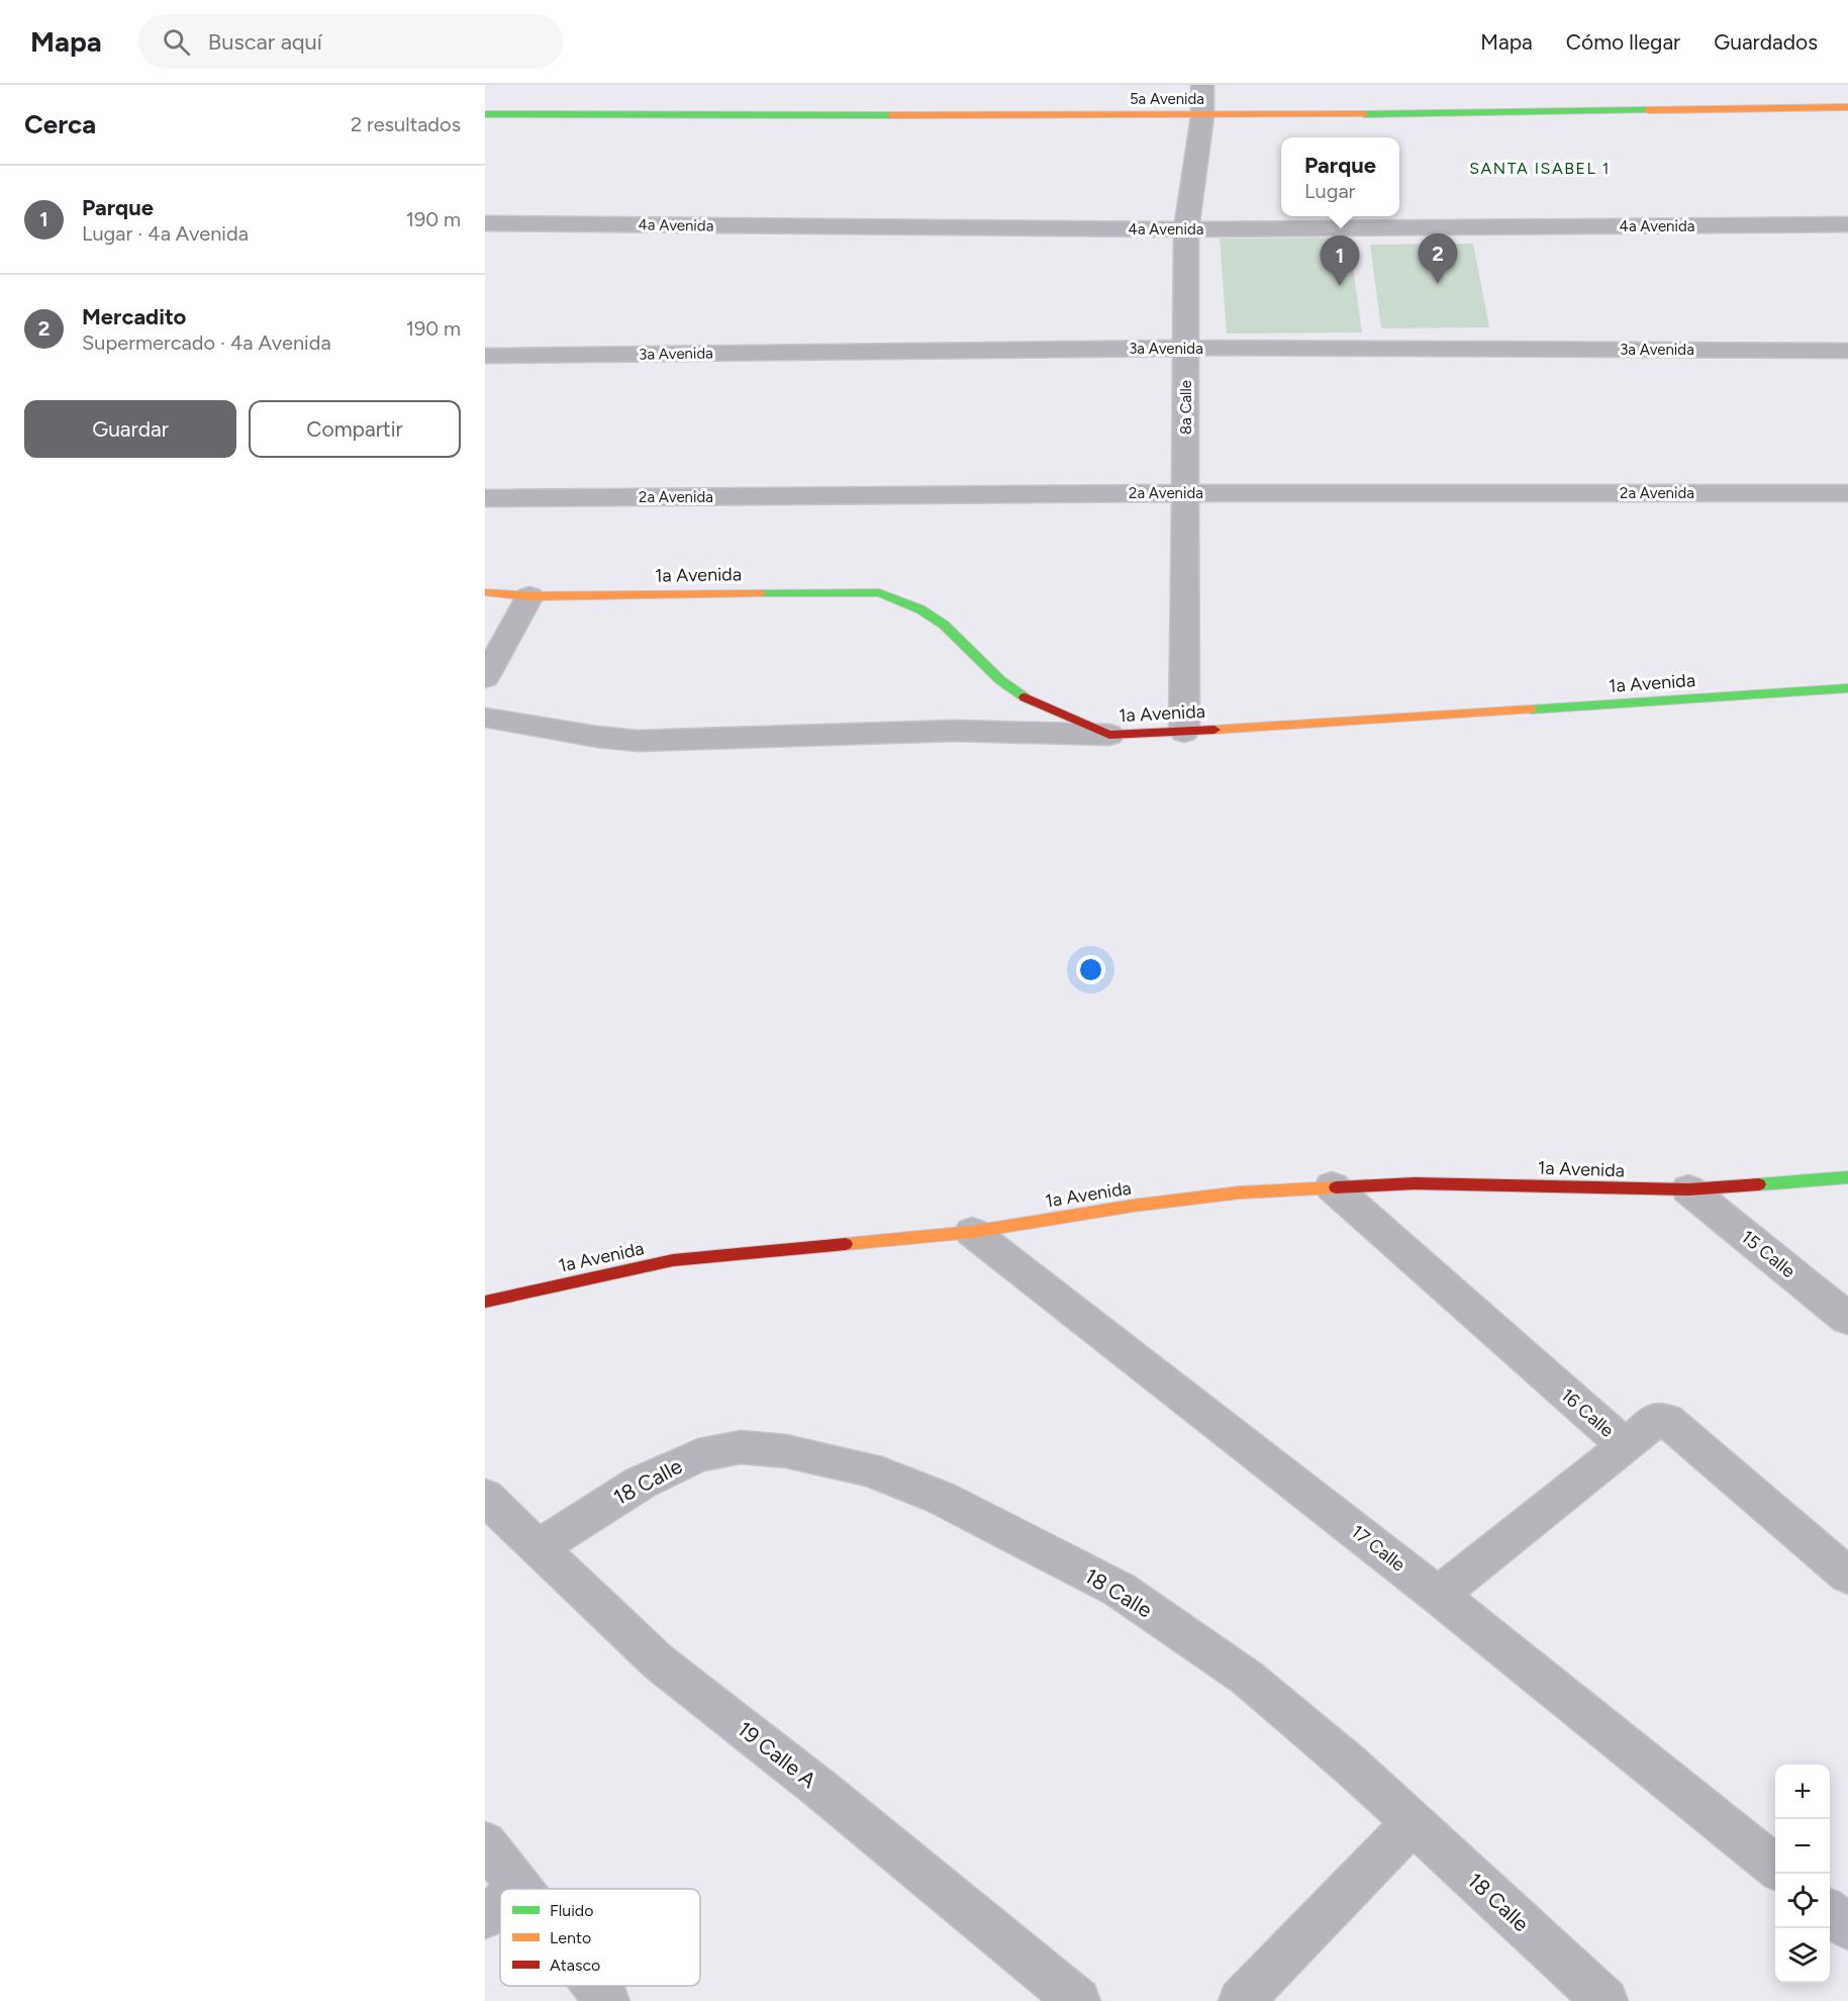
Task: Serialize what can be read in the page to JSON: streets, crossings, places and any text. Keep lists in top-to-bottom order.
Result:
{
  "streets": {
    "street": [
      "5a Avenida",
      "4a Avenida",
      "3a Avenida",
      "8a Calle",
      "2a Avenida",
      "1a Avenida",
      "15 Calle",
      "16 Calle",
      "18 Calle",
      "17 Calle",
      "19 Calle A"
    ]
  },
  "crossings": [
    ["5a Avenida", "8a Calle"],
    ["4a Avenida", "8a Calle"],
    ["3a Avenida", "8a Calle"],
    ["8a Calle", "2a Avenida"],
    ["8a Calle", "1a Avenida"],
    ["1a Avenida", "15 Calle"],
    ["1a Avenida", "16 Calle"],
    ["1a Avenida", "17 Calle"],
    ["18 Calle", "19 Calle A"]
  ],
  "districts": ["SANTA ISABEL 1"],
  "legend": ["Fluido", "Lento", "Atasco"],
  "page": {
    "header": "Mapa",
    "search": "Buscar aquí",
    "nav": ["Mapa", "Cómo llegar", "Guardados"],
    "heading": ["Cerca", "2 resultados"],
    "popup": ["Parque", "Lugar"],
    "list": [
      {
        "mark": "1",
        "name": "Parque",
        "note": "Lugar · 4a Avenida",
        "value": "190 m"
      },
      {
        "mark": "2",
        "name": "Mercadito",
        "note": "Supermercado · 4a Avenida",
        "value": "190 m"
      }
    ],
    "pins": ["2", "1"],
    "buttons": ["Guardar", "Compartir"],
    "map_buttons": ["+", "−"]
  }
}
